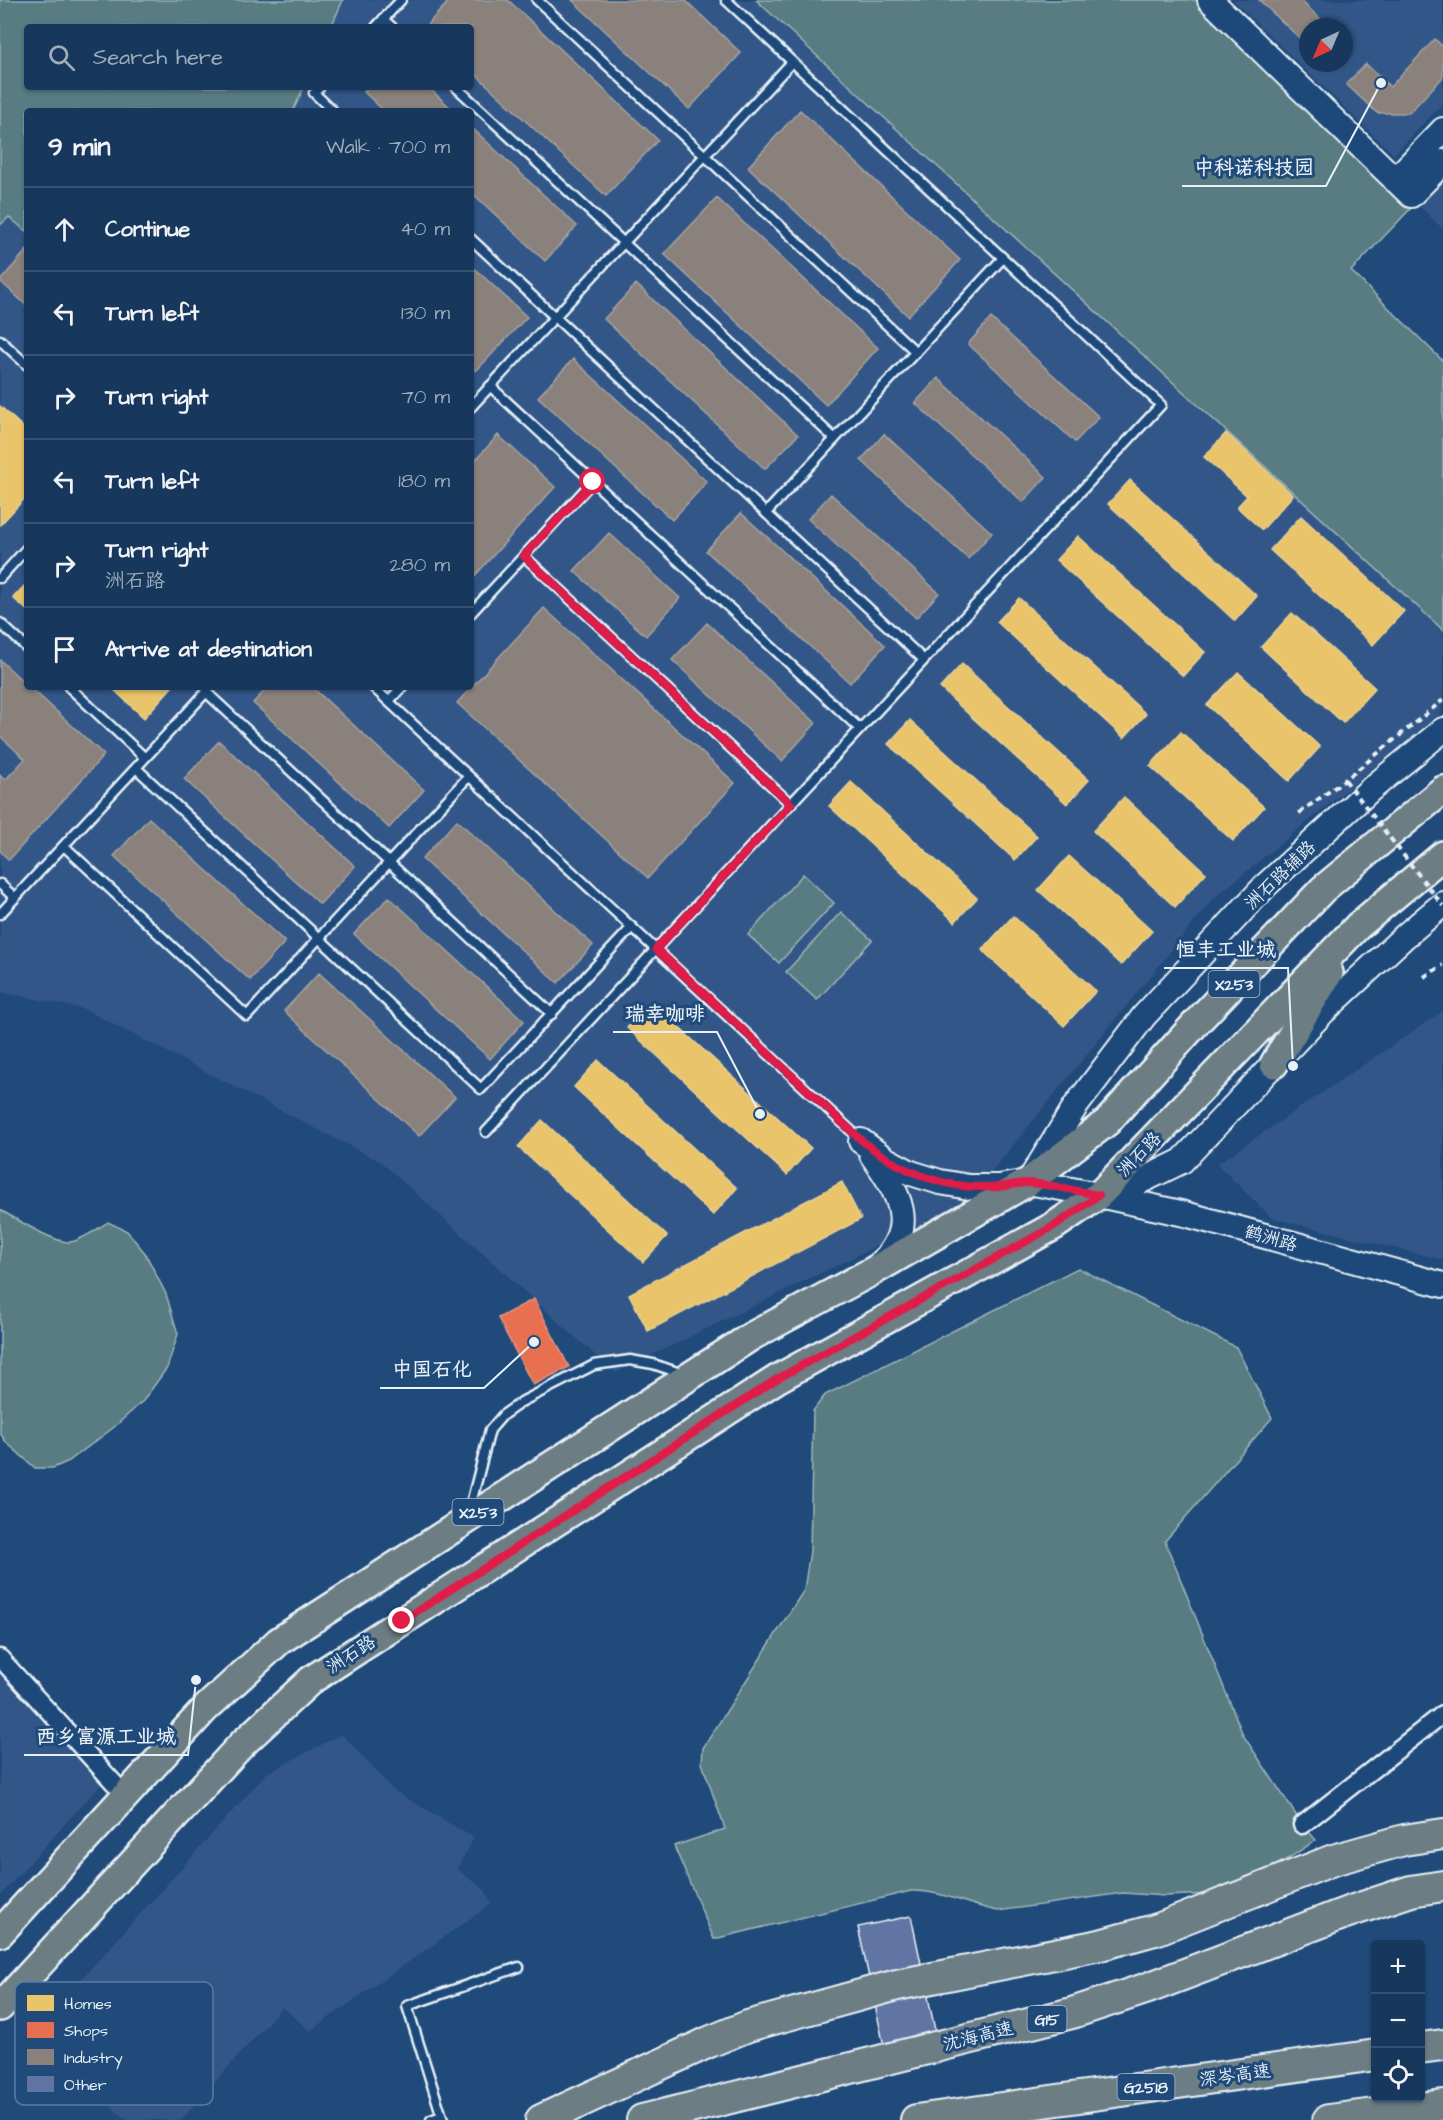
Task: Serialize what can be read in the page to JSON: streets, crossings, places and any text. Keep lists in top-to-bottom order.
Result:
{
  "streets": {
    "highway": [
      "G15",
      "沈海高速",
      "深岑高速",
      "G2518"
    ],
    "main road": ["X253", "洲石路"],
    "street": ["洲石路辅路", "鹤洲路"]
  },
  "crossings": [
    ["洲石路辅路", "X253"],
    ["洲石路辅路", "鹤洲路"],
    ["X253", "鹤洲路"],
    ["洲石路", "鹤洲路"]
  ],
  "places": [
    "中科诺科技园",
    "恒丰工业城",
    "瑞幸咖啡",
    "中国石化",
    "西乡富源工业城"
  ],
  "legend": [
    "Homes",
    "Shops",
    "Industry",
    "Other"
  ],
  "north": "bottom left",
  "page": {
    "search": "Search here",
    "heading": ["9 min", "Walk · 700 m"],
    "list": [
      ["Continue", "40 m"],
      ["Turn left", "130 m"],
      ["Turn right", "70 m"],
      ["Turn left", "180 m"],
      ["Turn right", "洲石路", "280 m"],
      "Arrive at destination"
    ],
    "map_buttons": ["+", "−"]
  }
}
